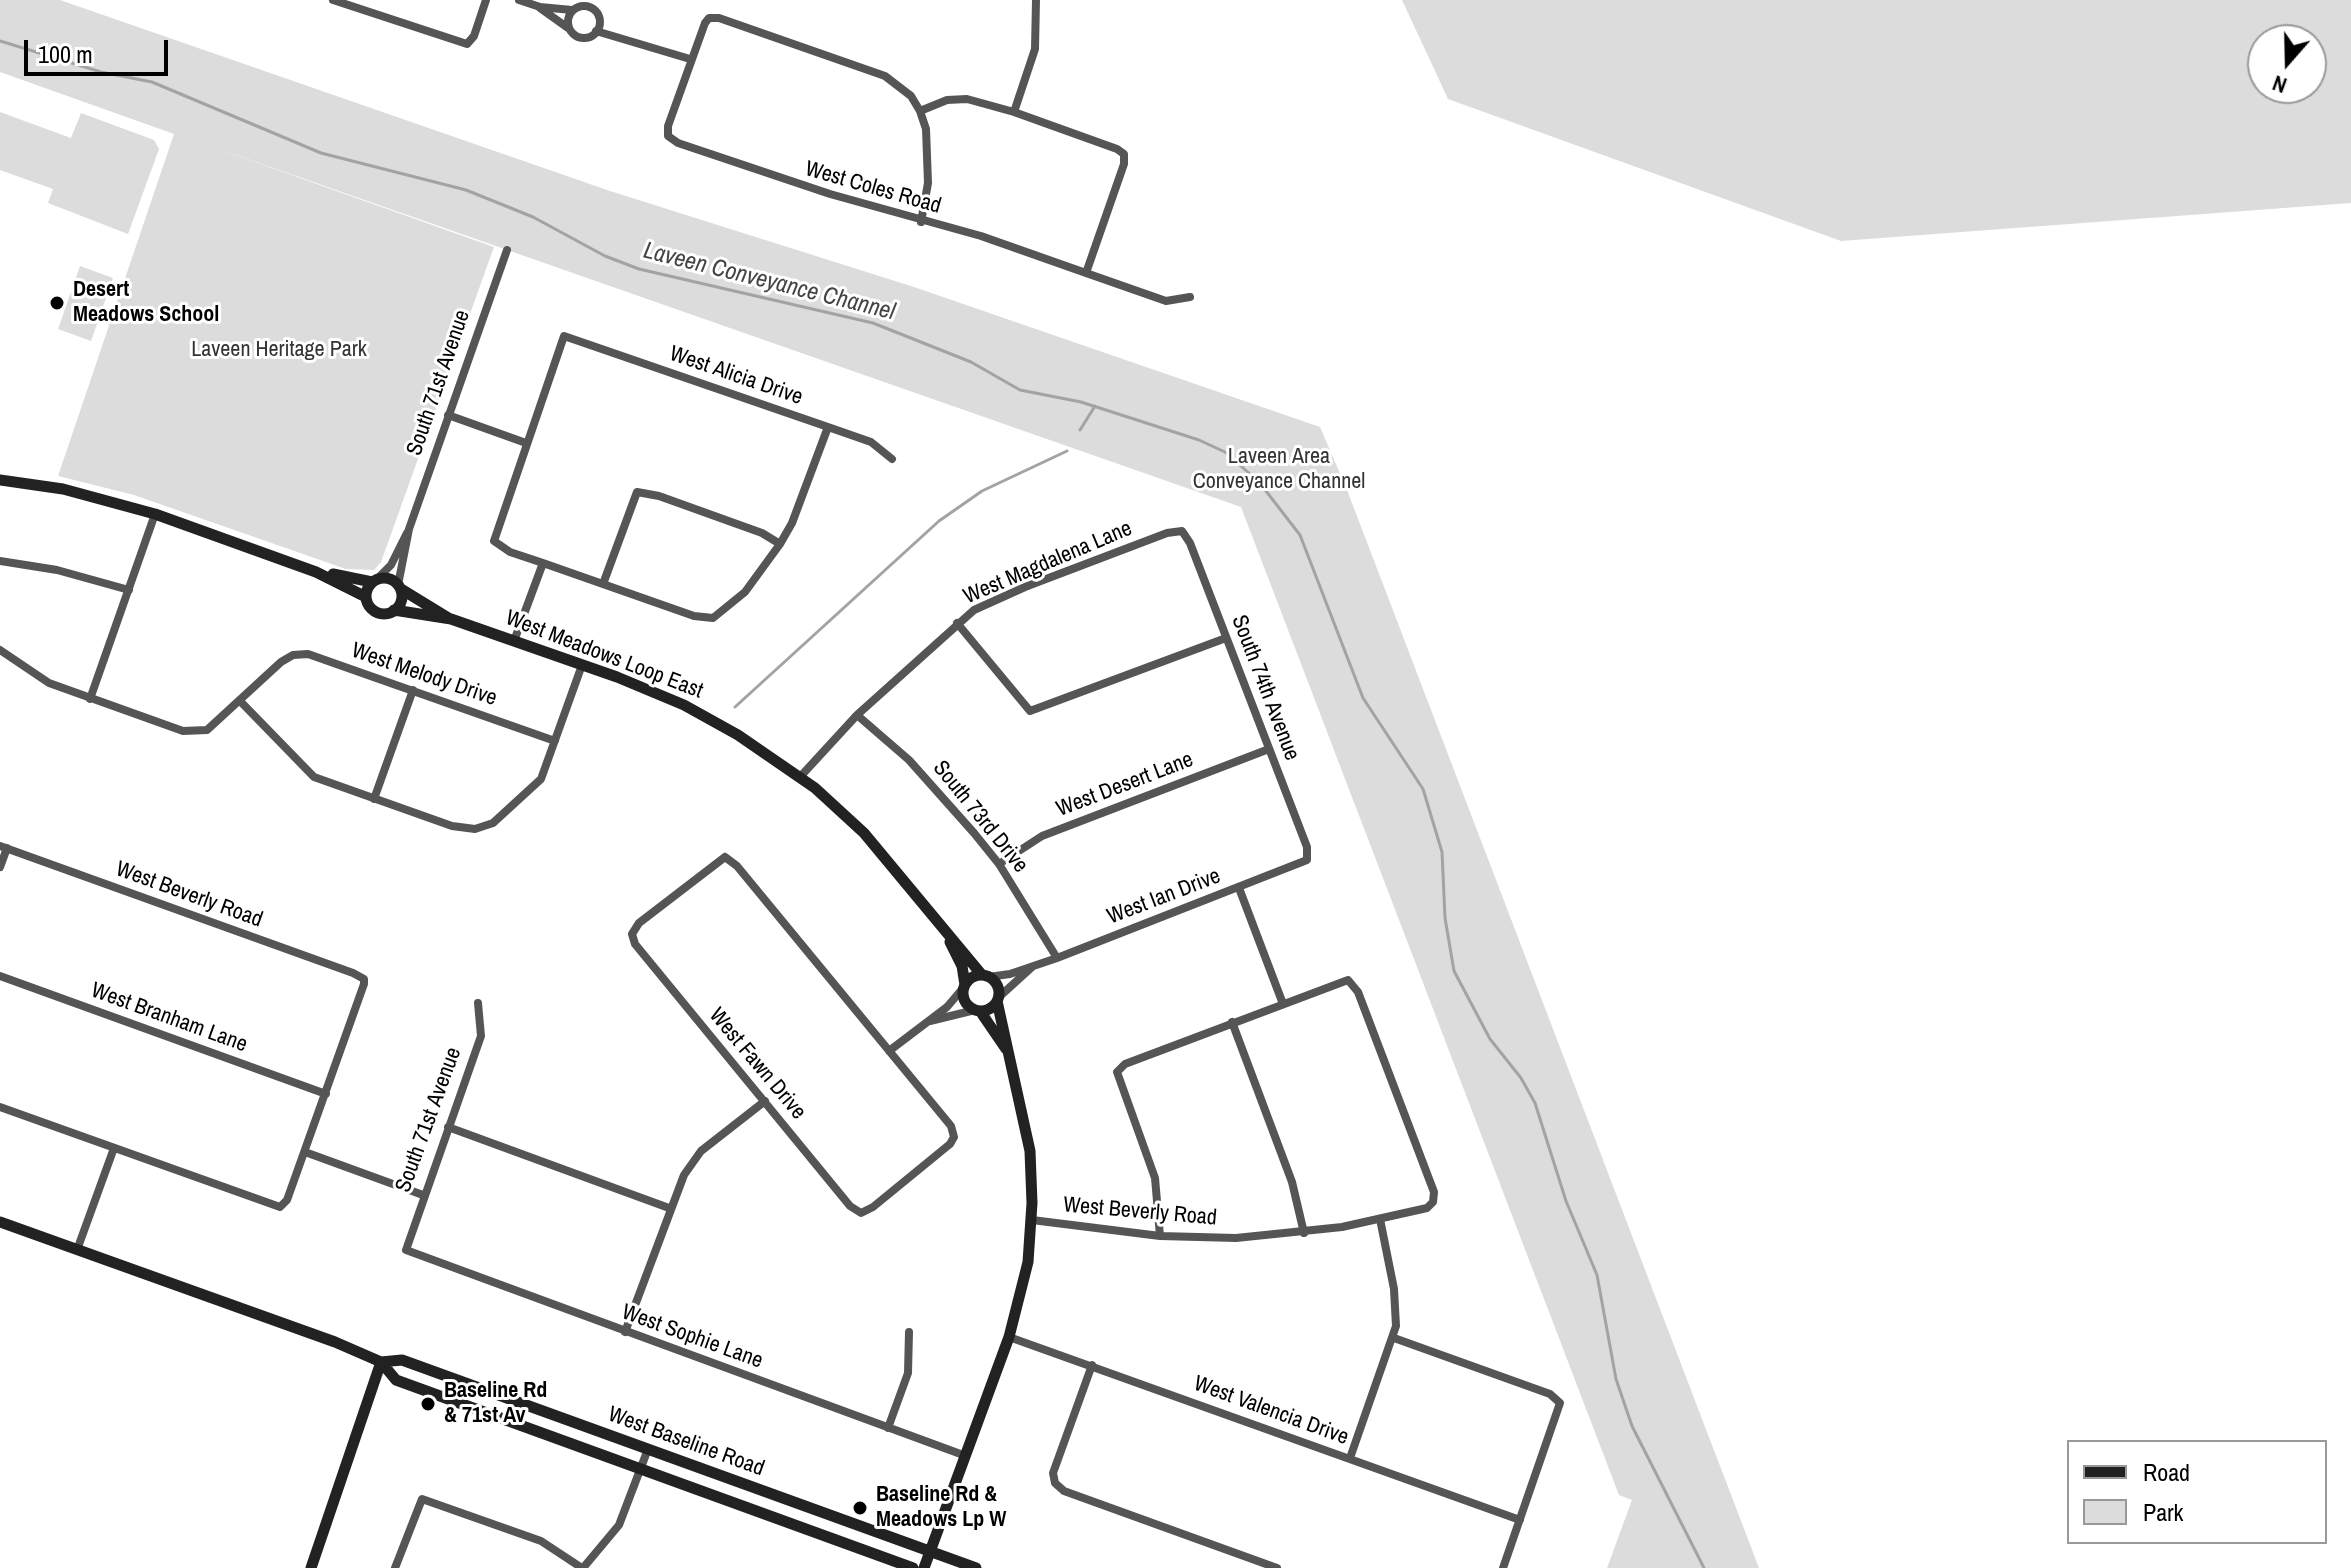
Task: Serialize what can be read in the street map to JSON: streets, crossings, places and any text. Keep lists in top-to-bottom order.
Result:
{
  "streets": {
    "street": [
      "West Coles Road",
      "West Alicia Drive",
      "South 71st Avenue",
      "West Magdalena Lane",
      "West Meadows Loop East",
      "West Melody Drive",
      "South 74th Avenue",
      "West Desert Lane",
      "South 73rd Drive",
      "West Beverly Road",
      "West Ian Drive",
      "West Branham Lane",
      "West Fawn Drive",
      "West Sophie Lane",
      "West Valencia Drive",
      "West Baseline Road"
    ]
  },
  "crossings": [
    ["South 71st Avenue", "West Sophie Lane"],
    ["West Magdalena Lane", "West Meadows Loop East"],
    ["West Magdalena Lane", "South 74th Avenue"],
    ["West Magdalena Lane", "South 73rd Drive"],
    ["South 74th Avenue", "West Desert Lane"],
    ["South 74th Avenue", "West Ian Drive"],
    ["West Desert Lane", "South 73rd Drive"],
    ["South 73rd Drive", "West Ian Drive"],
    ["West Beverly Road", "West Branham Lane"]
  ],
  "water": ["Laveen Conveyance Channel"],
  "parks": ["Laveen Heritage Park", "Laveen Area Conveyance Channel"],
  "places": ["Desert Meadows School", "Baseline Rd & 71st Av", "Baseline Rd & Meadows Lp W"],
  "legend": ["Road", "Park"],
  "scale_bar": "100 m",
  "north": "bottom"
}
